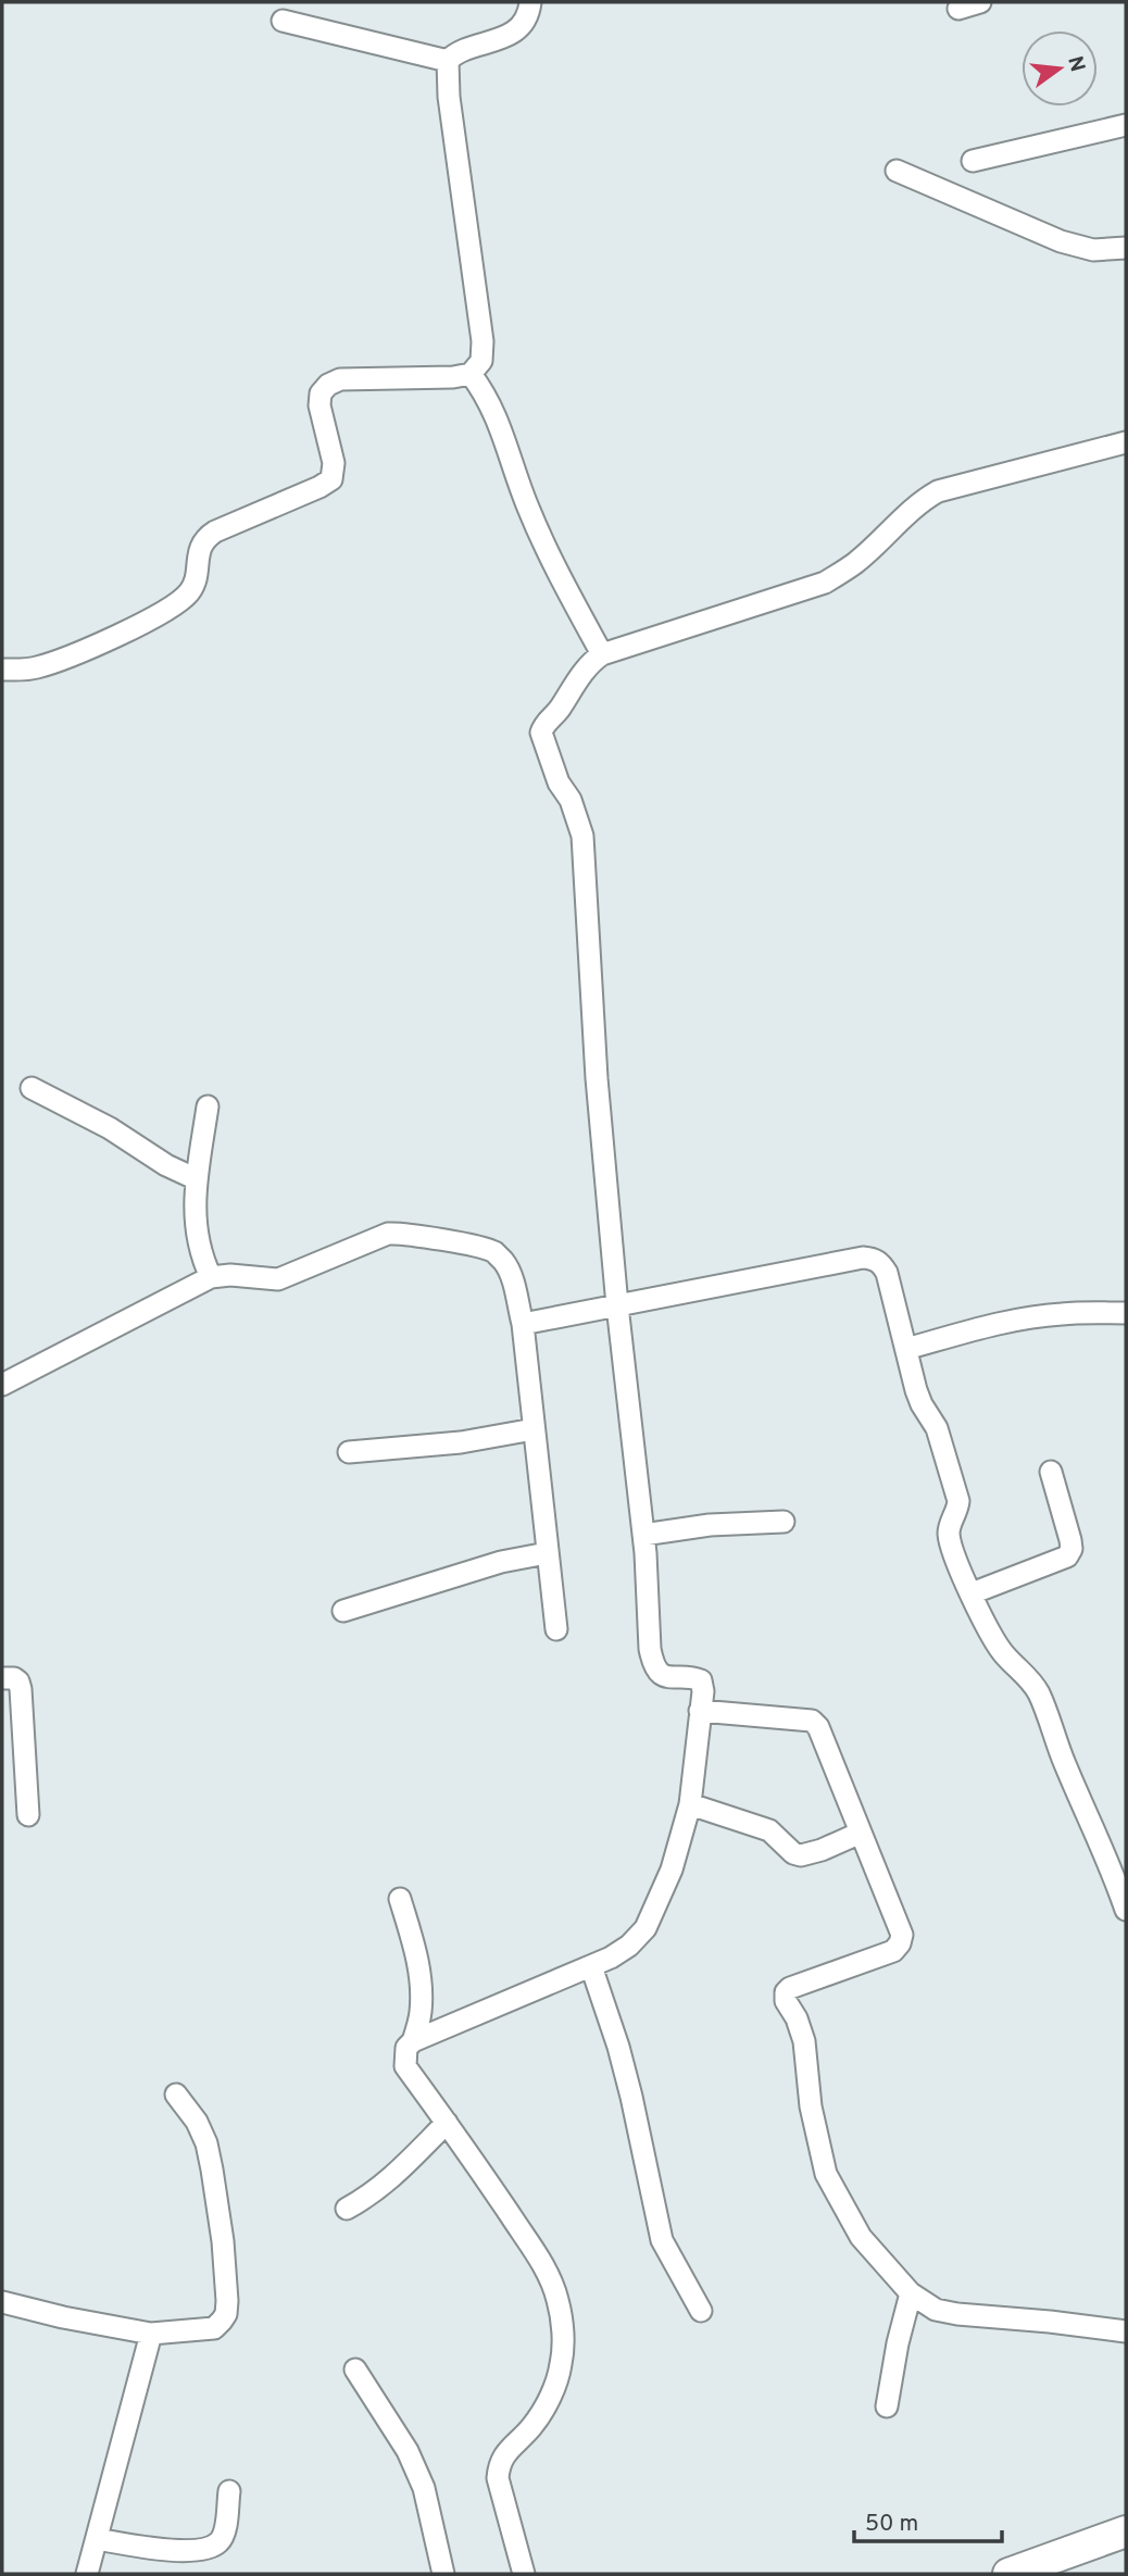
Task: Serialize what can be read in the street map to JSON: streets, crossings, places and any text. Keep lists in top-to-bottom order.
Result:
{
  "scale_bar": "50 m",
  "north": "right"
}
